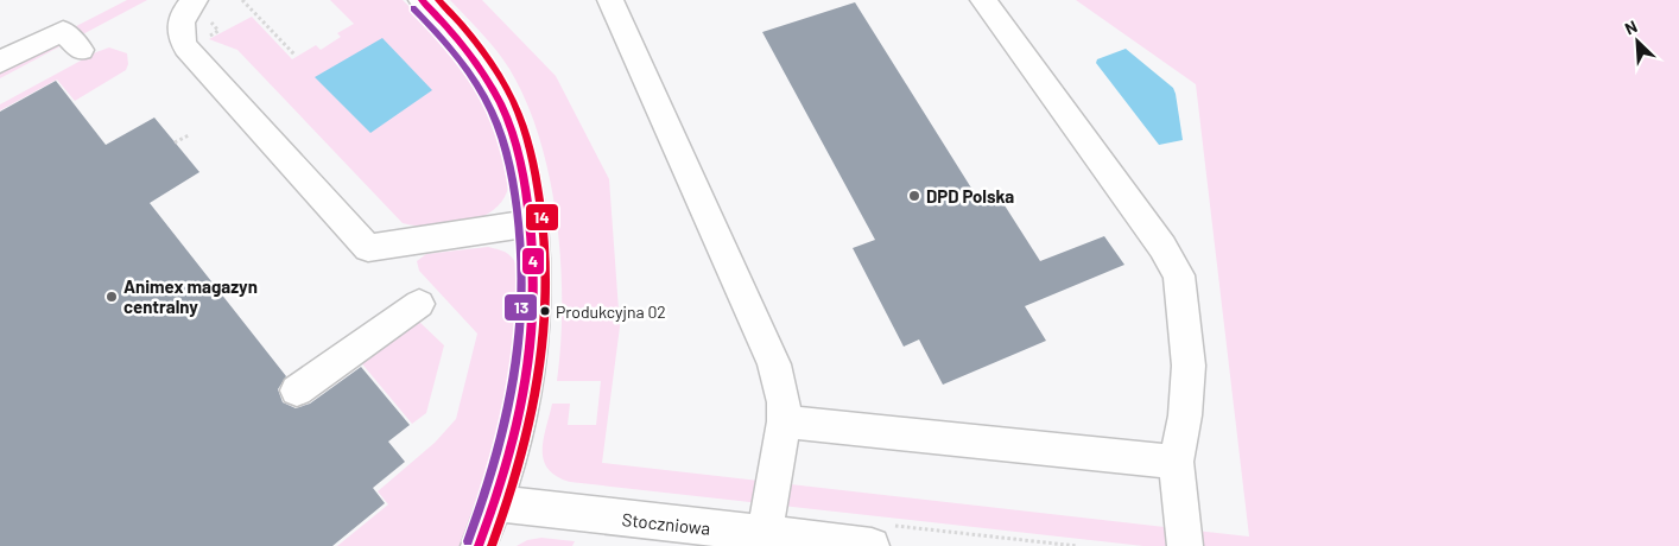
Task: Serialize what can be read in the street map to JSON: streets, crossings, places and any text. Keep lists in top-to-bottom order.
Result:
{
  "streets": {
    "street": ["Stoczniowa"]
  },
  "places": ["DPD Polska", "Animex magazyn centralny", "Produkcyjna 02"],
  "lines": ["transit line 4", "transit line 14", "transit line 13"],
  "north": "top left"
}
